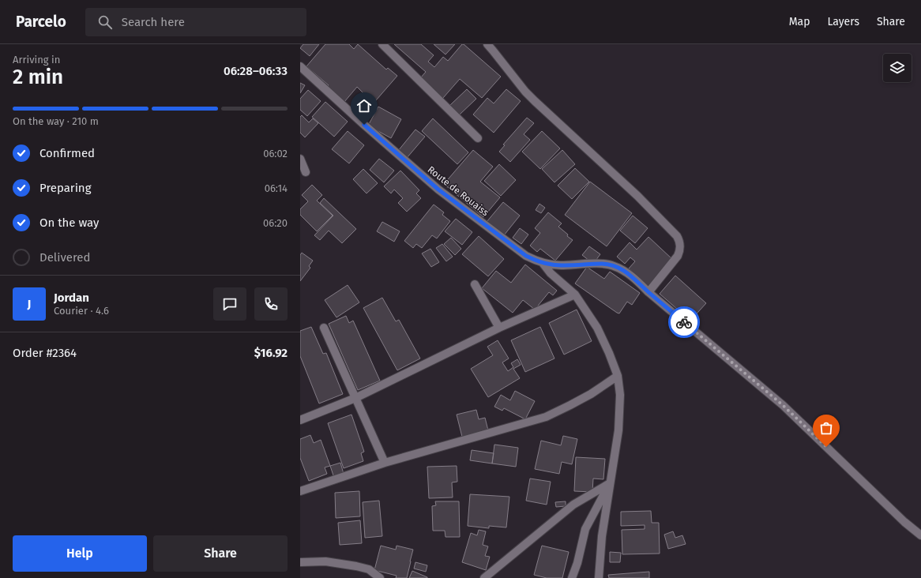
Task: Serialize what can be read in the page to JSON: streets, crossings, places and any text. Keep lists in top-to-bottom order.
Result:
{
  "streets": {
    "street": ["Route de Rouaiss"]
  },
  "page": {
    "header": "Parcelo",
    "search": "Search here",
    "nav": ["Map", "Layers", "Share"],
    "heading": ["2 min", "Arriving in", "06:28–06:33"],
    "panel": [
      "Jordan",
      "Courier · 4.6",
      "Order #2364",
      "$16.92"
    ],
    "bar": "On the way · 210 m",
    "list": [
      ["Confirmed", "06:02"],
      ["Preparing", "06:14"],
      ["On the way", "06:20"],
      "Delivered"
    ],
    "round": "J",
    "buttons": ["Help", "Share"]
  }
}
